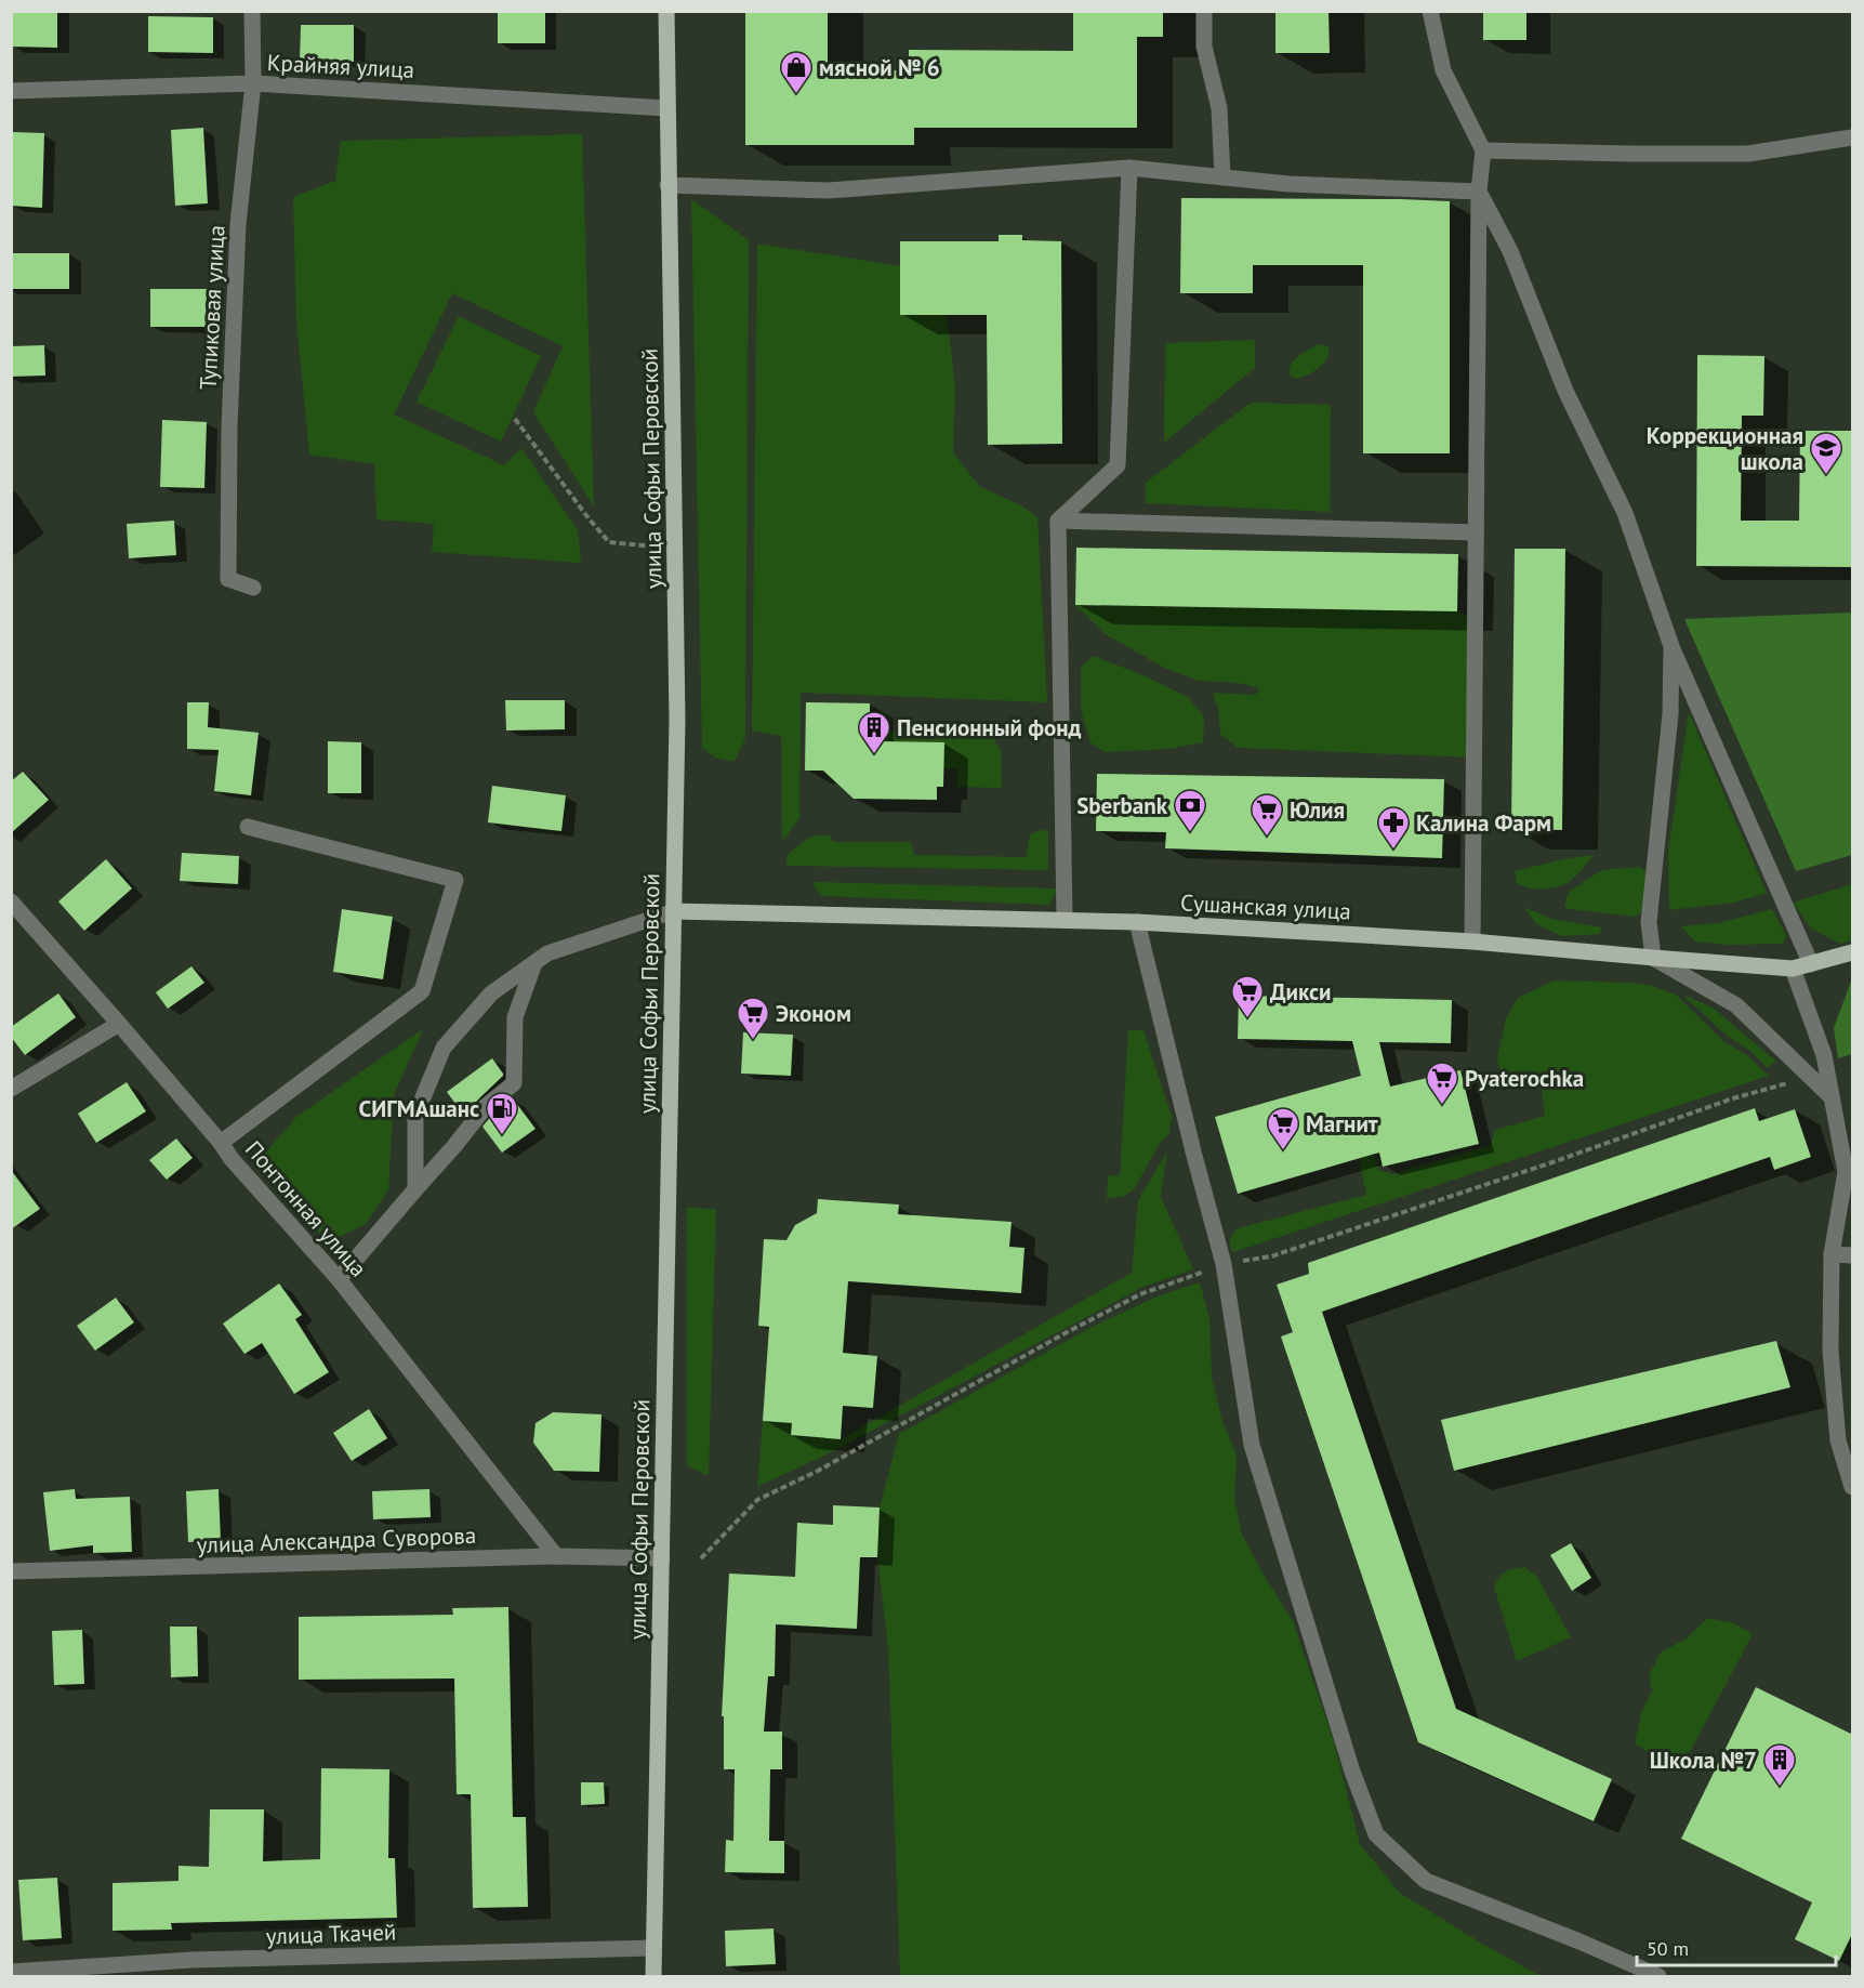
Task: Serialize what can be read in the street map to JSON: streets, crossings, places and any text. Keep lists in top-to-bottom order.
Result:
{
  "streets": {
    "main road": ["улица Софьи Перовской", "Сушанская улица"],
    "street": [
      "Крайняя улица",
      "Тупиковая улица",
      "Понтонная улица",
      "улица Александра Суворова",
      "улица Ткачей"
    ]
  },
  "crossings": [
    ["Крайняя улица", "Тупиковая улица"],
    ["Крайняя улица", "улица Софьи Перовской"],
    ["улица Софьи Перовской", "Сушанская улица"],
    ["улица Софьи Перовской", "улица Александра Суворова"],
    ["улица Софьи Перовской", "улица Ткачей"],
    ["Понтонная улица", "улица Александра Суворова"]
  ],
  "places": {
    "shop": ["мясной № 6"],
    "school or university": ["Коррекционная школа"],
    "building": ["Пенсионный фонд", "Школа №7"],
    "bank": ["Sberbank"],
    "supermarket": [
      "Юлия",
      "Дикси",
      "Эконом",
      "Pyaterochka",
      "Магнит"
    ],
    "pharmacy": ["Калина Фарм"],
    "fuel station": ["СИГМАшанс"]
  },
  "scale_bar": "50 m"
}
